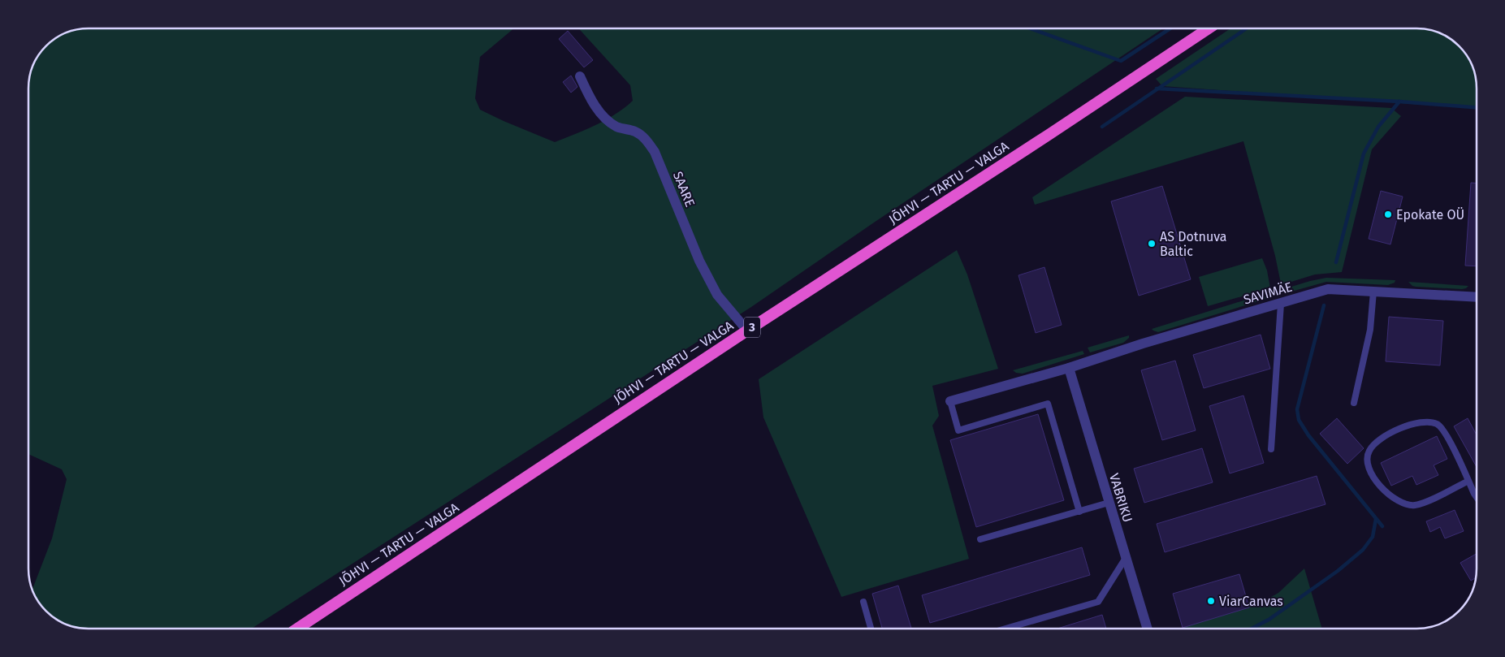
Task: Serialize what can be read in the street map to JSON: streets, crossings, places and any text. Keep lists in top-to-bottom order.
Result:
{
  "streets": {
    "highway": ["JÕHVI — TARTU — VALGA", "3"],
    "street": ["SAARE", "SAVIMÄE", "VABRIKU"]
  },
  "crossings": [
    ["JÕHVI — TARTU — VALGA", "SAARE"],
    ["SAVIMÄE", "VABRIKU"]
  ],
  "places": ["Epokate OÜ", "AS Dotnuva Baltic", "ViarCanvas"]
}
